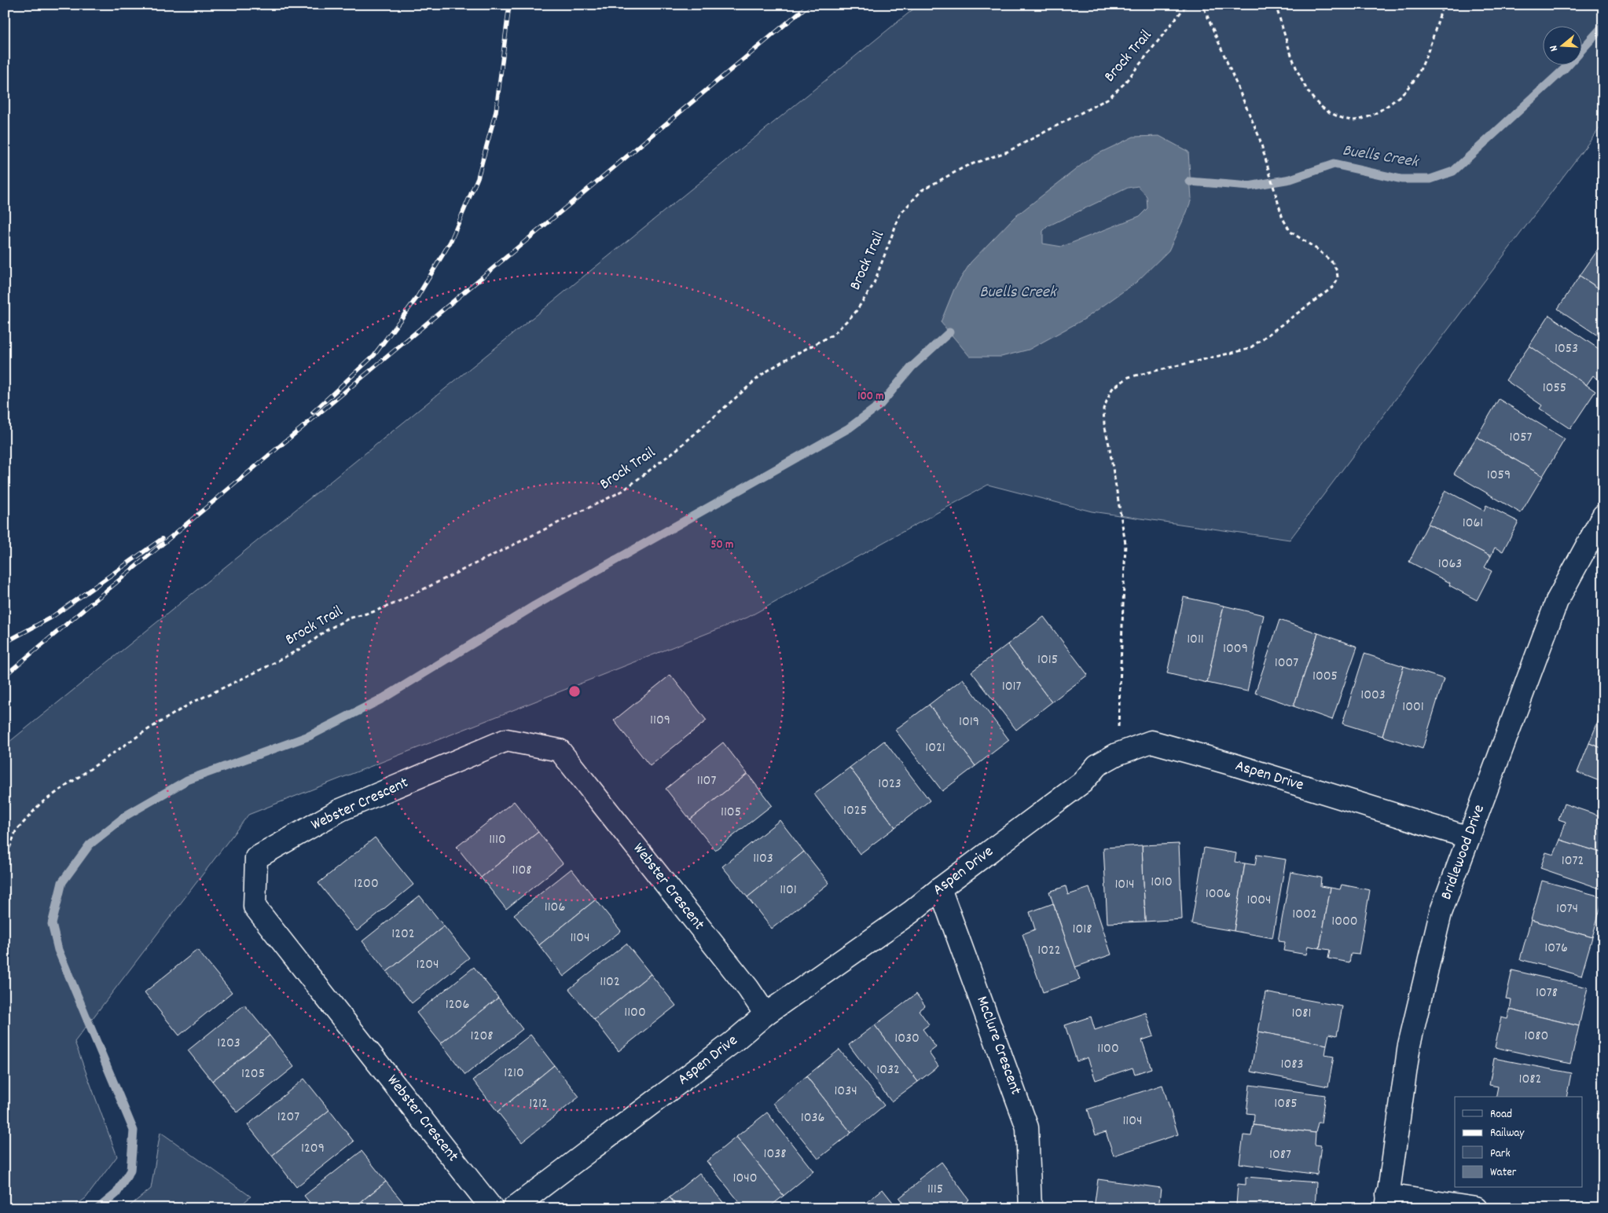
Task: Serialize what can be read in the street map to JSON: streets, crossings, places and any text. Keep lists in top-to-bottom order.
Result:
{
  "streets": {
    "street": [
      "Aspen Drive",
      "Webster Crescent",
      "Bridlewood Drive",
      "McClure Crescent"
    ],
    "path": ["Brock Trail"]
  },
  "crossings": [
    ["Aspen Drive", "Webster Crescent"],
    ["Aspen Drive", "Bridlewood Drive"],
    ["Aspen Drive", "McClure Crescent"]
  ],
  "water": ["Buells Creek"],
  "house_numbers": [
    "1053",
    "1055",
    "1057",
    "1059",
    "1061",
    "1063",
    "1011",
    "1009",
    "1015",
    "1007",
    "1005",
    "1017",
    "1003",
    "1001",
    "1109",
    "1019",
    "1021",
    "1107",
    "1023",
    "1025",
    "1105",
    "1110",
    "1103",
    "1072",
    "1108",
    "1010",
    "1200",
    "1014",
    "1101",
    "1006",
    "1004",
    "1106",
    "1074",
    "1002",
    "1000",
    "1018",
    "1202",
    "1104",
    "1076",
    "1022",
    "1204",
    "1102",
    "1078",
    "1206",
    "1100",
    "1081",
    "1208",
    "1080",
    "1030",
    "1203",
    "1100",
    "1083",
    "1032",
    "1210",
    "1205",
    "1082",
    "1034",
    "1212",
    "1085",
    "1207",
    "1036",
    "1104",
    "1209",
    "1038",
    "1087",
    "1040",
    "1115"
  ],
  "legend": [
    "Road",
    "Railway",
    "Park",
    "Water"
  ],
  "north": "left",
  "rings": ["100 m", "50 m"]
}
